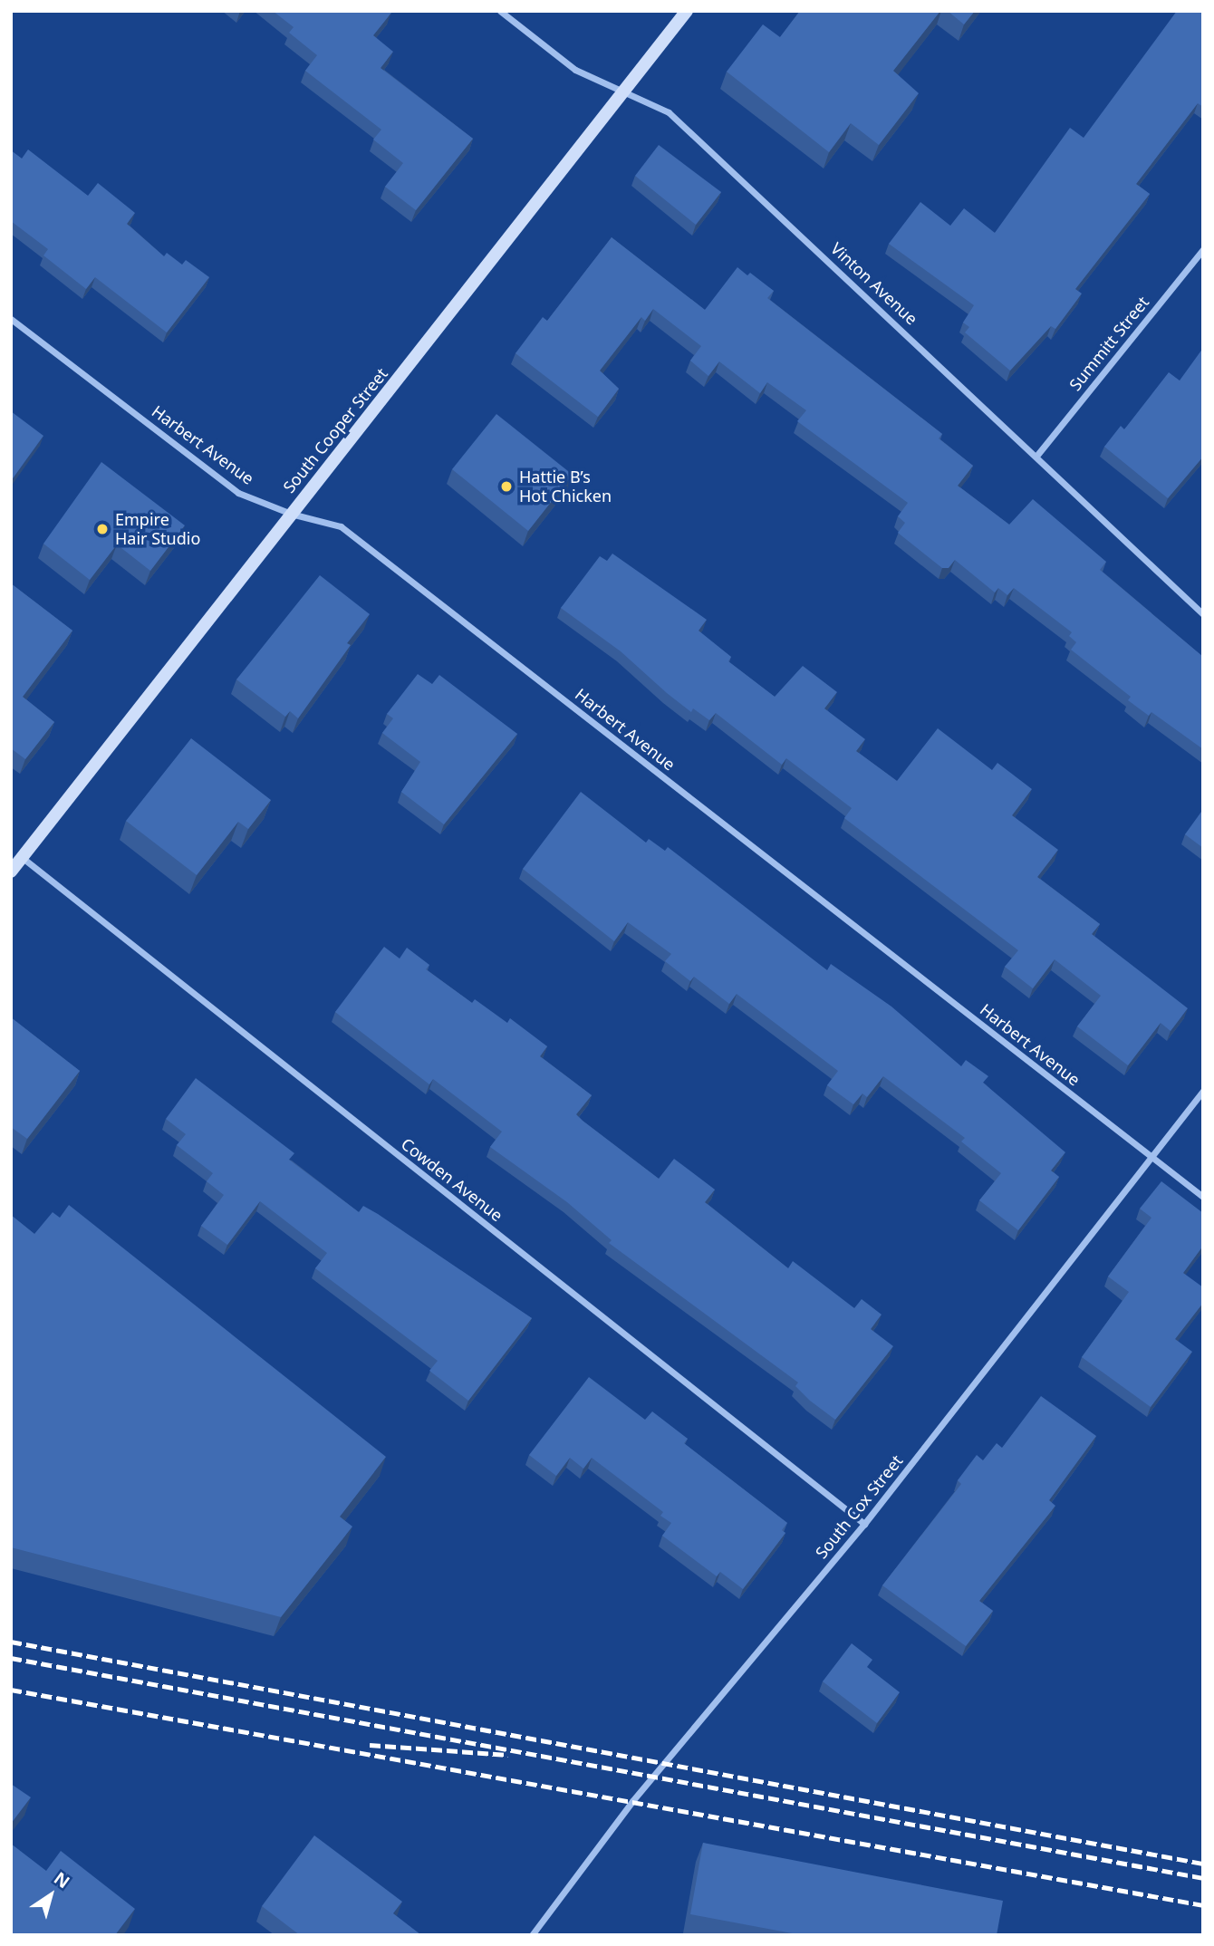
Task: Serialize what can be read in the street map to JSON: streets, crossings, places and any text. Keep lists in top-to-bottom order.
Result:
{
  "streets": {
    "main road": ["South Cooper Street"],
    "street": [
      "Vinton Avenue",
      "Summitt Street",
      "Harbert Avenue",
      "Cowden Avenue",
      "South Cox Street"
    ]
  },
  "crossings": [
    ["Vinton Avenue", "Summitt Street"],
    ["Vinton Avenue", "South Cooper Street"],
    ["South Cooper Street", "Harbert Avenue"],
    ["South Cooper Street", "Cowden Avenue"],
    ["Harbert Avenue", "South Cox Street"],
    ["Cowden Avenue", "South Cox Street"]
  ],
  "places": ["Hattie B’s Hot Chicken", "Empire Hair Studio"],
  "north": "top right"
}
